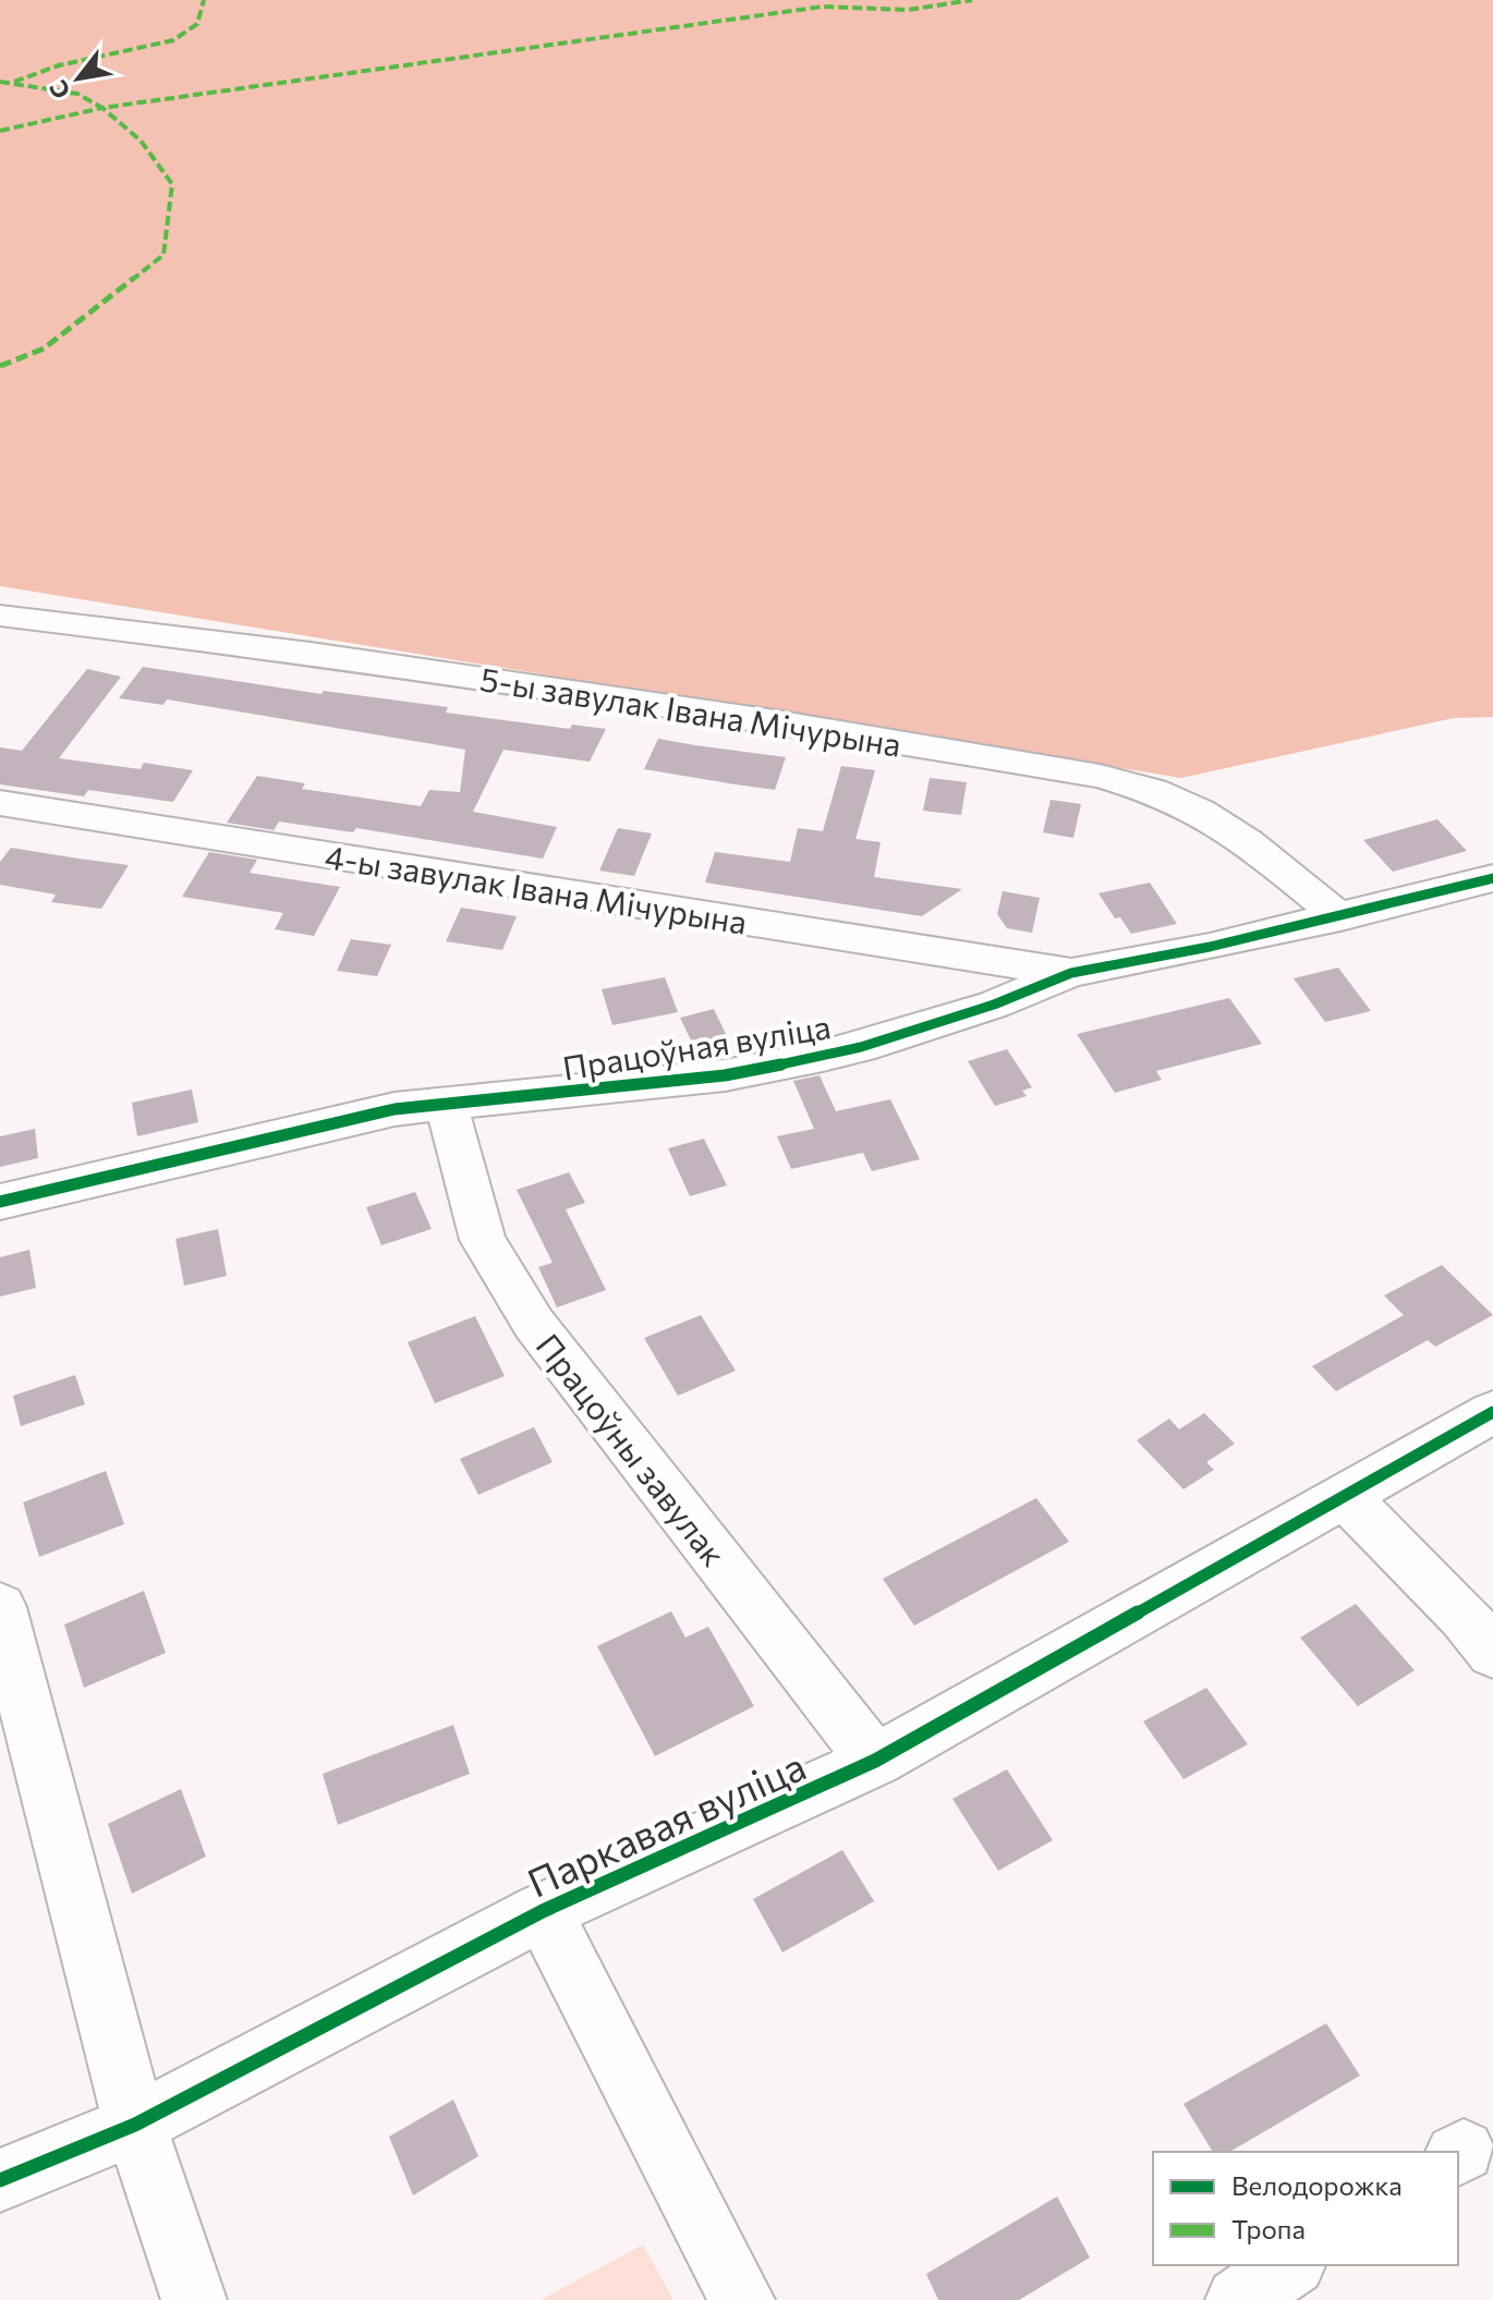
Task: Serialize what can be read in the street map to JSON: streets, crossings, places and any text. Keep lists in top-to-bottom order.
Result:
{
  "streets": {
    "street": [
      "5-ы завулак Івана Мічурына",
      "4-ы завулак Івана Мічурына",
      "Працоўная вуліца",
      "Працоўны завулак",
      "Паркавая вуліца"
    ]
  },
  "crossings": [
    ["5-ы завулак Івана Мічурына", "Працоўная вуліца"],
    ["4-ы завулак Івана Мічурына", "Працоўная вуліца"],
    ["Працоўная вуліца", "Працоўны завулак"],
    ["Працоўны завулак", "Паркавая вуліца"]
  ],
  "legend": ["Велодорожка", "Тропа"],
  "north": "bottom left"
}
